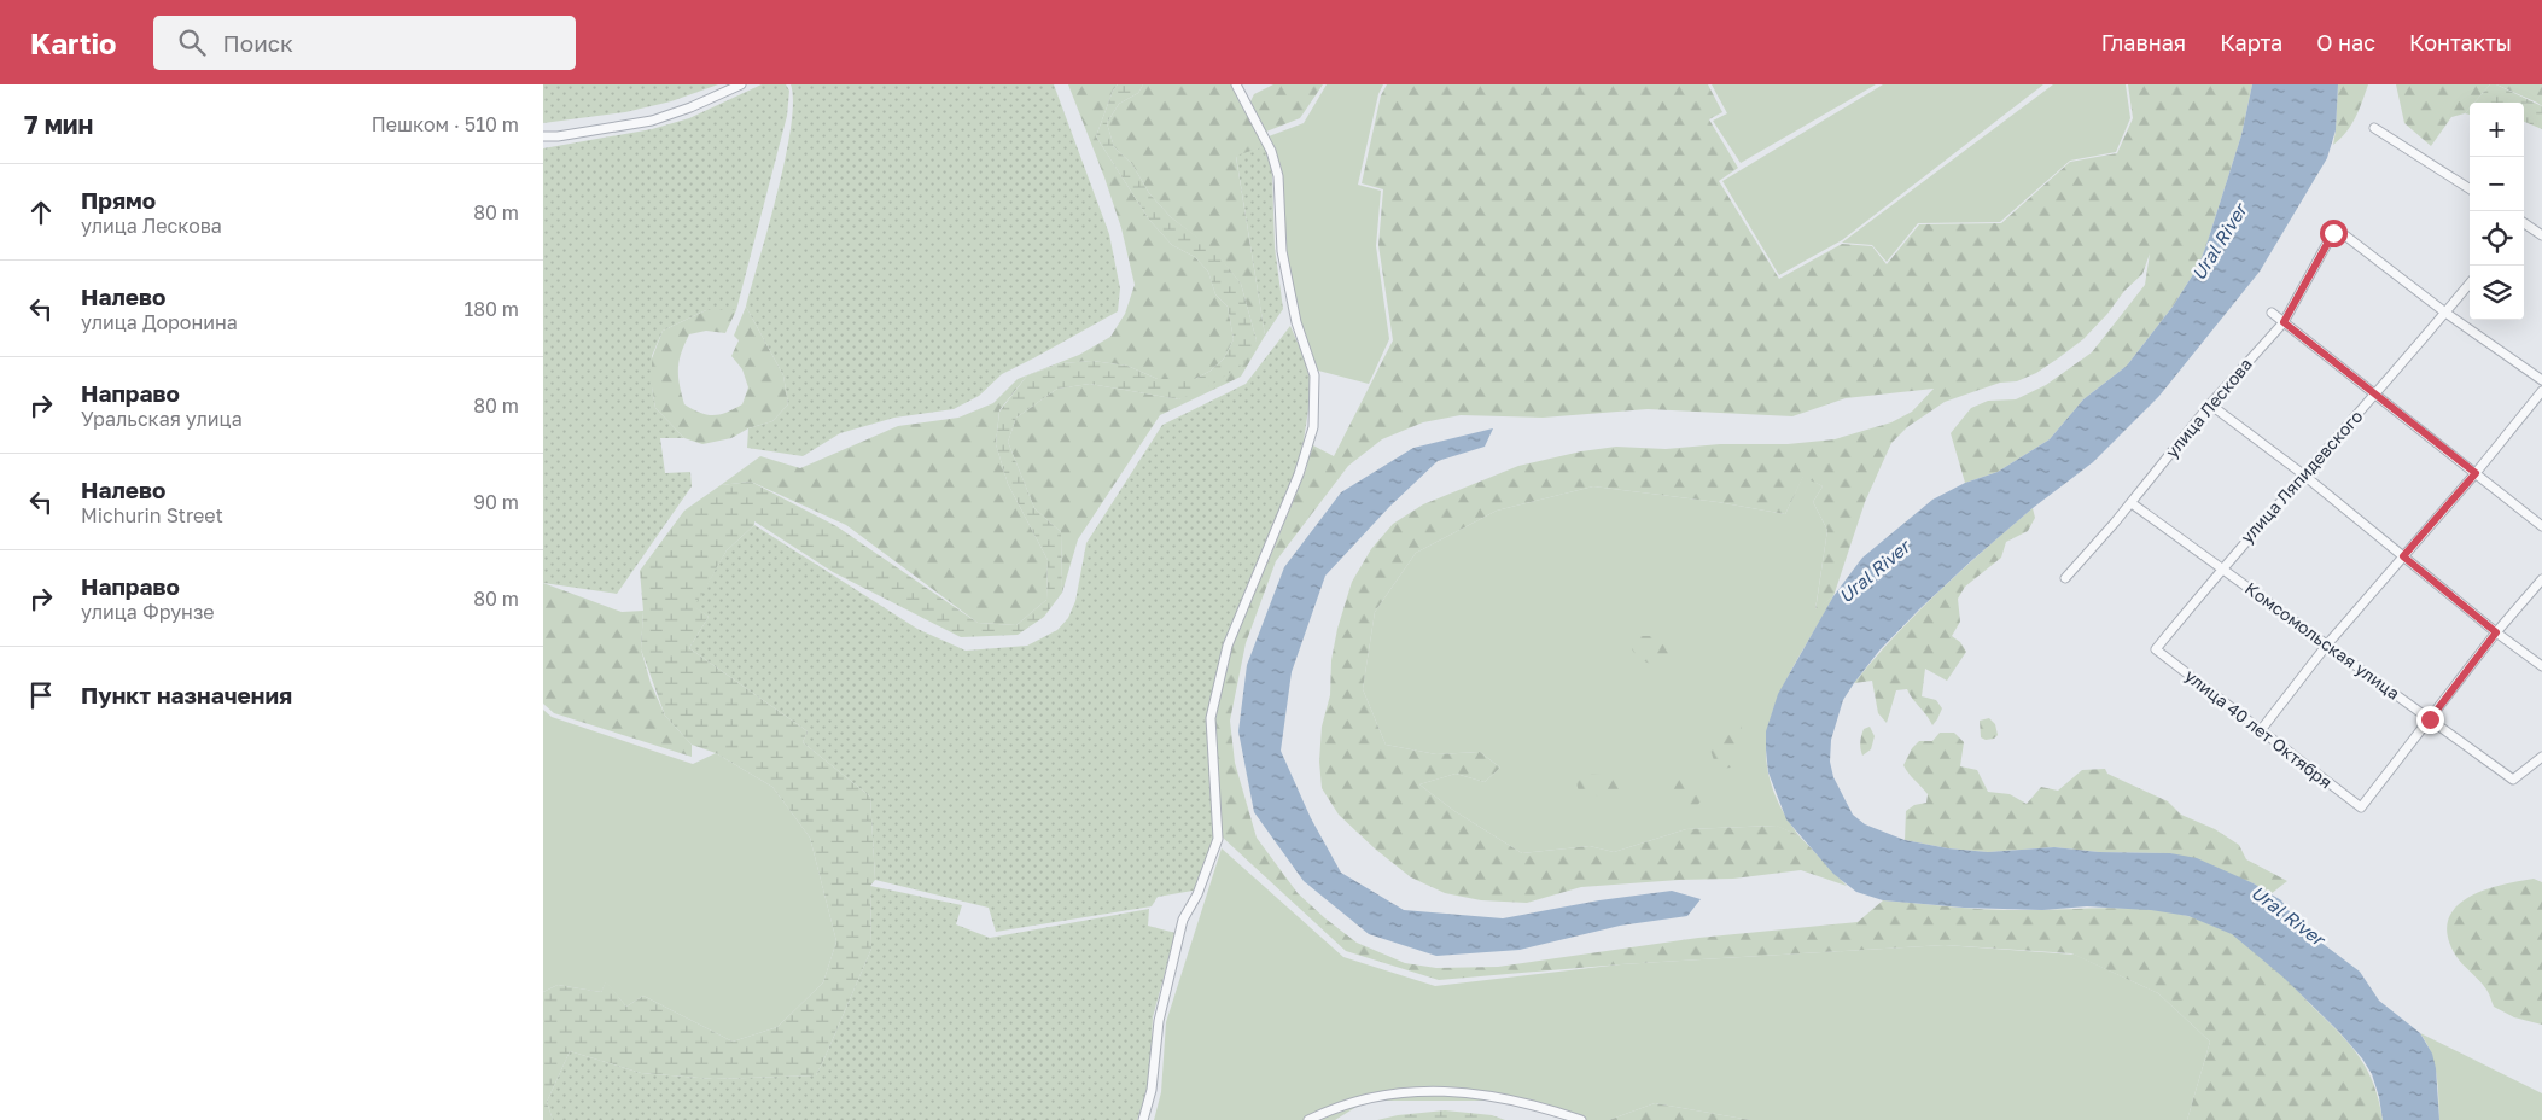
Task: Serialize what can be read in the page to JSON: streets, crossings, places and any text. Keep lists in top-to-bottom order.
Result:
{
  "streets": {
    "street": [
      "улица Лескова",
      "улица Ляпидевского",
      "Комсомольская улица",
      "улица 40 лет Октября"
    ]
  },
  "crossings": [
    ["улица Лескова", "улица Ляпидевского"],
    ["улица Лескова", "Комсомольская улица"],
    ["улица Ляпидевского", "Комсомольская улица"],
    ["улица Ляпидевского", "улица 40 лет Октября"],
    ["Комсомольская улица", "улица 40 лет Октября"]
  ],
  "water": ["Ural River"],
  "page": {
    "header": "Kartio",
    "search": "Поиск",
    "nav": [
      "Главная",
      "Карта",
      "О нас",
      "Контакты"
    ],
    "heading": ["7 мин", "Пешком · 510 m"],
    "map_buttons": ["+", "−"],
    "list": [
      ["Прямо", "улица Лескова", "80 m"],
      ["Налево", "улица Доронина", "180 m"],
      ["Направо", "Уральская улица", "80 m"],
      ["Налево", "Michurin Street", "90 m"],
      ["Направо", "улица Фрунзе", "80 m"],
      "Пункт назначения"
    ]
  }
}
